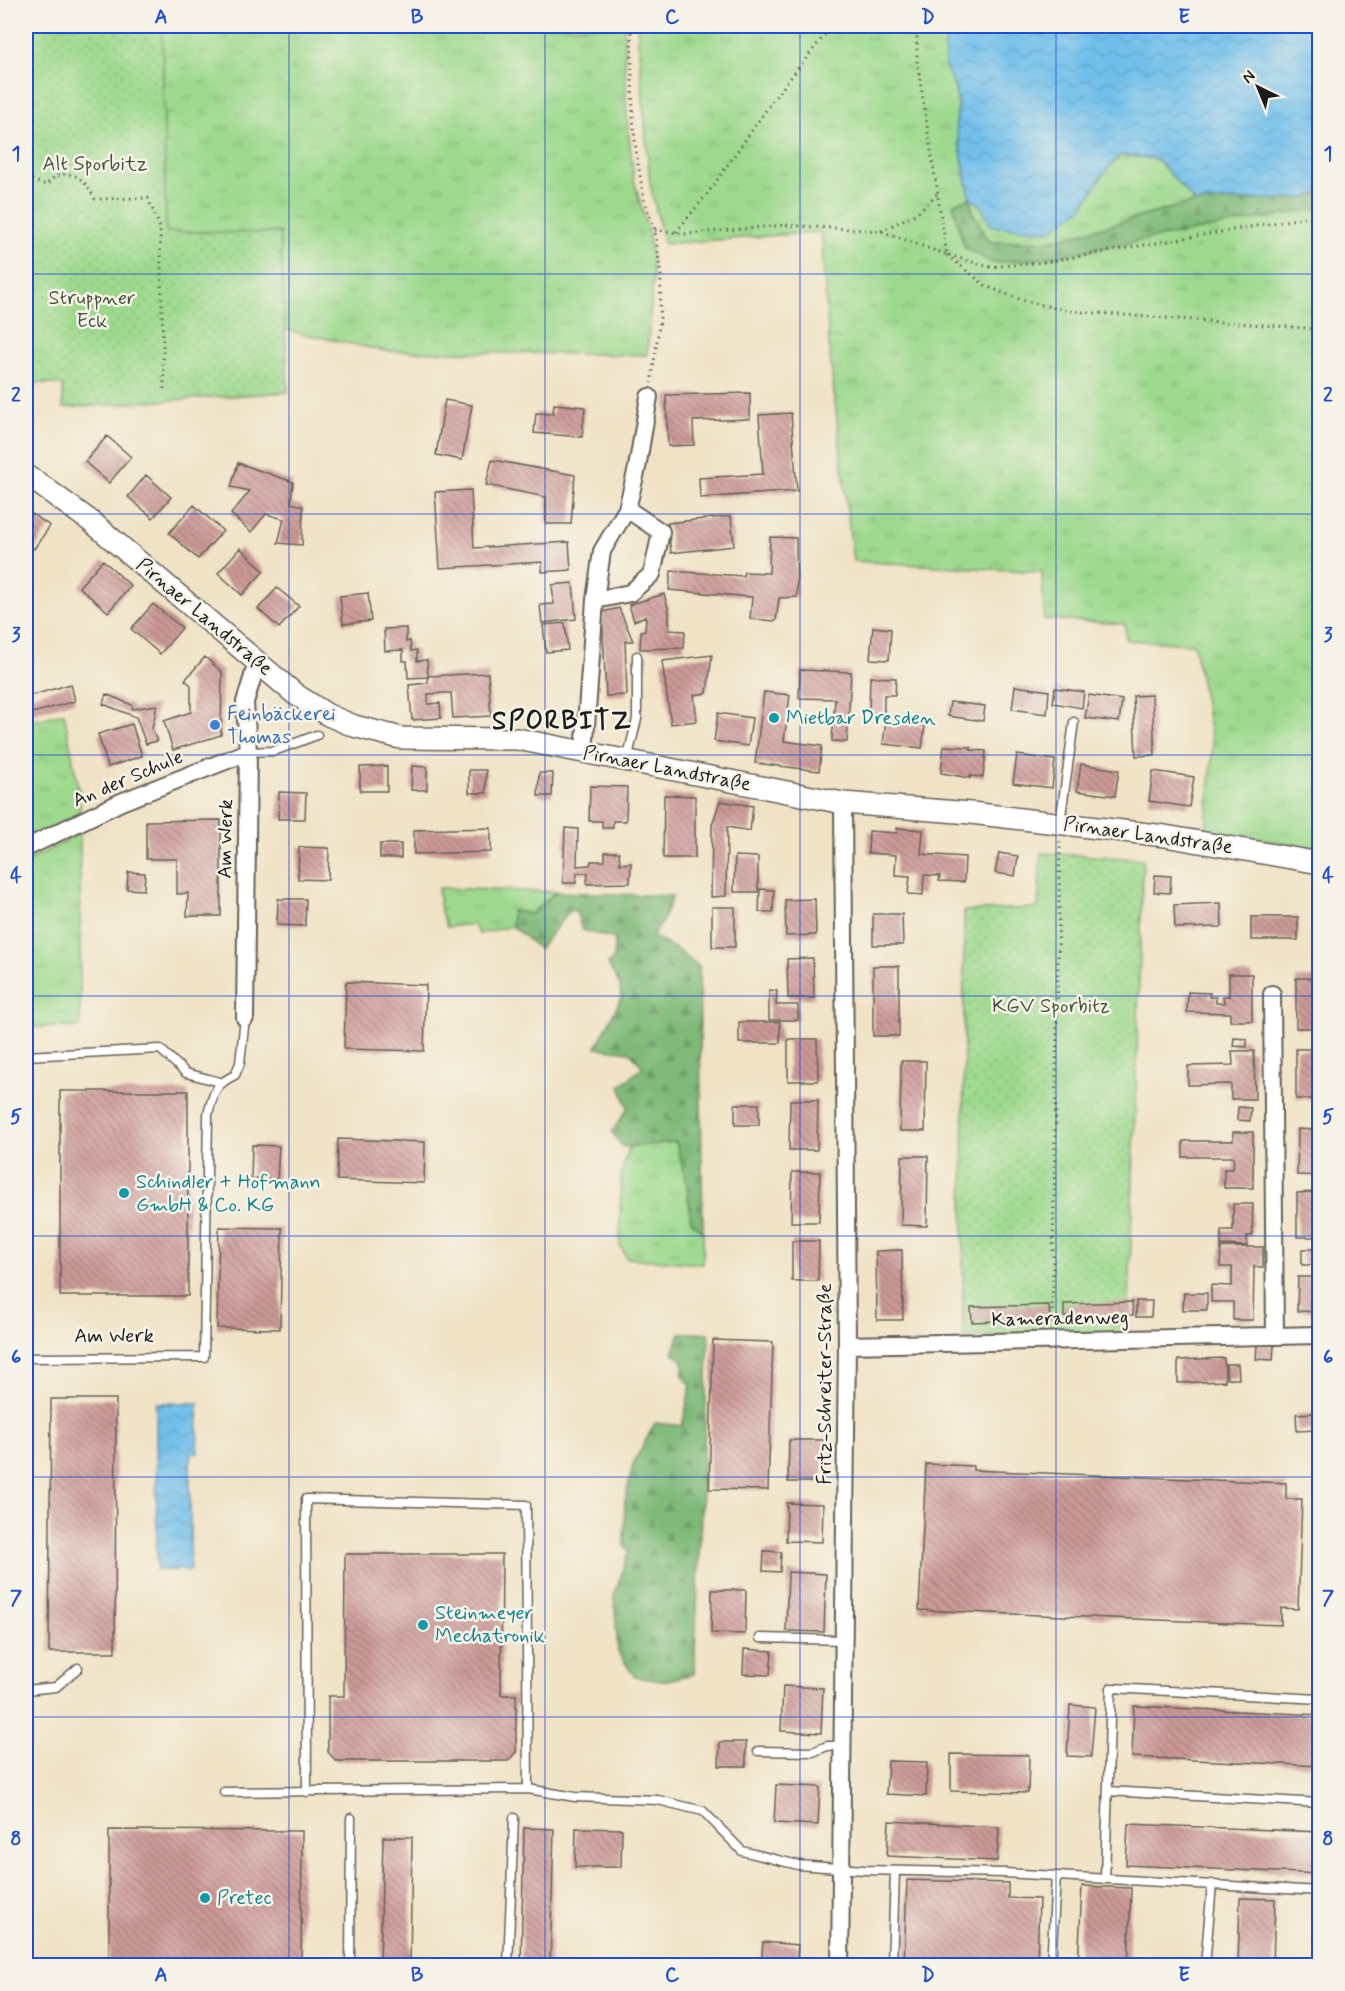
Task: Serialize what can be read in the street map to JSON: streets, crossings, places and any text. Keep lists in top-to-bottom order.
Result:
{
  "streets": {
    "street": [
      "Pirnaer Landstraße",
      "An der Schule",
      "Am Werk",
      "Kameradenweg",
      "Fritz-Schreiter-Straße"
    ]
  },
  "crossings": [
    ["Pirnaer Landstraße", "Am Werk"],
    ["Pirnaer Landstraße", "Fritz-Schreiter-Straße"],
    ["An der Schule", "Am Werk"],
    ["Kameradenweg", "Fritz-Schreiter-Straße"]
  ],
  "districts": ["SPORBITZ"],
  "parks": ["Alt Sporbitz", "Struppner Eck", "KGV Sporbitz"],
  "places": [
    "Mietbar Dresden",
    "Feinbäckerei Thomas",
    "Schindler + Hofmann GmbH & Co. KG",
    "Steinmeyer Mechatronik",
    "Pretec"
  ],
  "north": "top left",
  "grid": {
    "columns": [
      "A",
      "B",
      "C",
      "D",
      "E"
    ],
    "rows": [
      "1",
      "2",
      "3",
      "4",
      "5",
      "6",
      "7",
      "8"
    ]
  }
}
